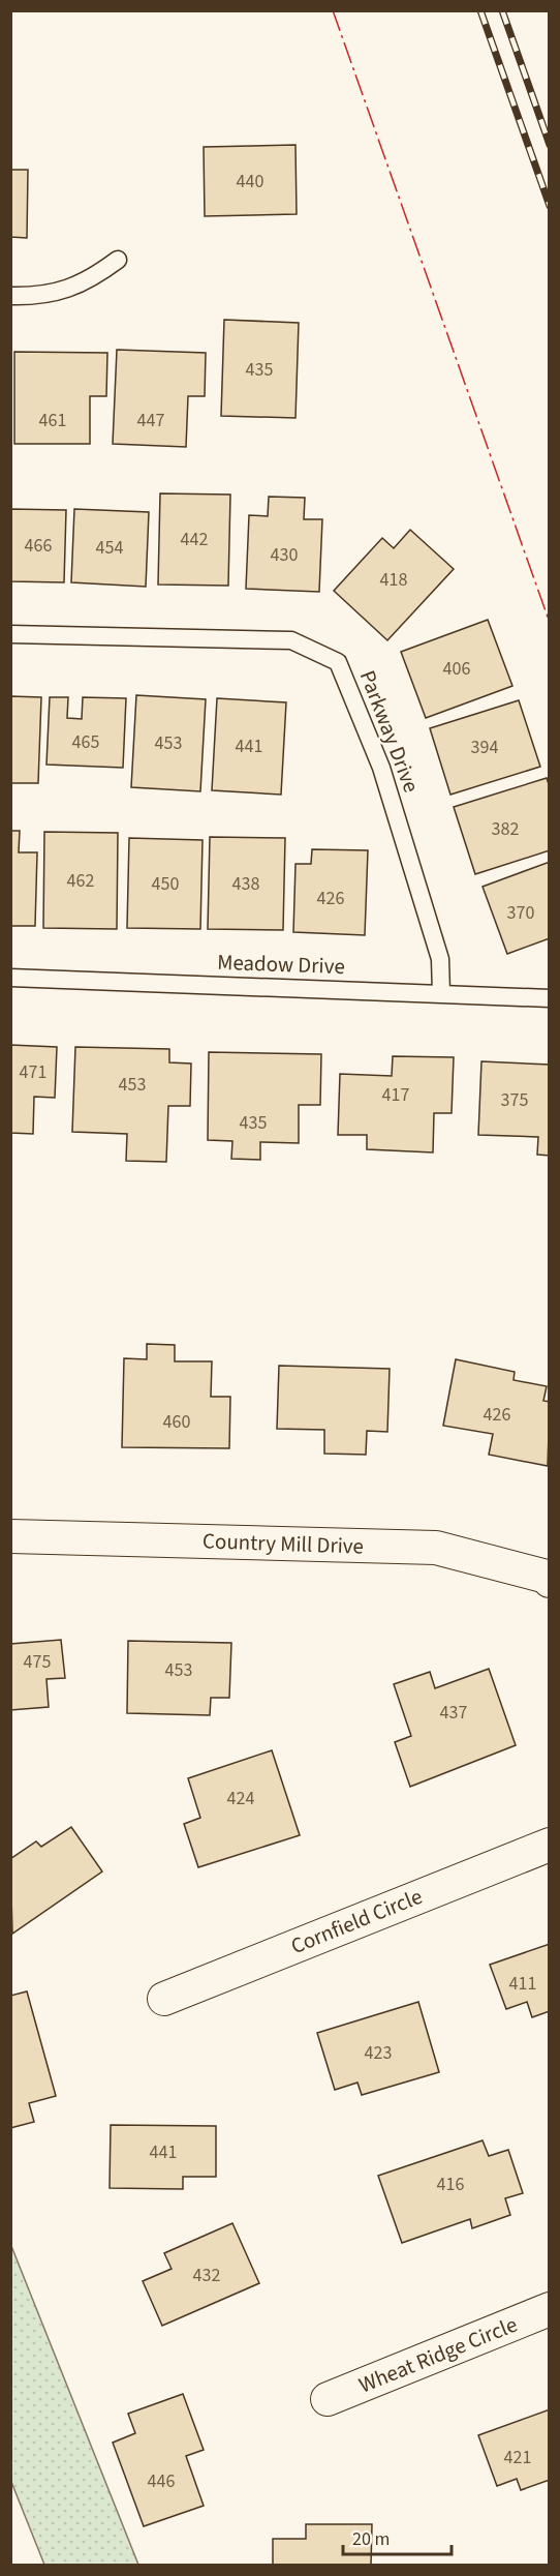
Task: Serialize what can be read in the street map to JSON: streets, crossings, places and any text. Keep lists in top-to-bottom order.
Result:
{
  "streets": {
    "street": ["Country Mill Drive", "Cornfield Circle", "Wheat Ridge Circle"],
    "lane": ["Parkway Drive", "Meadow Drive"]
  },
  "crossings": [
    ["Parkway Drive", "Meadow Drive"]
  ],
  "house_numbers": [
    "440",
    "435",
    "461",
    "447",
    "442",
    "466",
    "454",
    "430",
    "418",
    "406",
    "465",
    "453",
    "441",
    "394",
    "382",
    "462",
    "450",
    "438",
    "426",
    "370",
    "471",
    "453",
    "417",
    "375",
    "435",
    "426",
    "460",
    "475",
    "453",
    "437",
    "424",
    "411",
    "423",
    "441",
    "416",
    "432",
    "421",
    "446"
  ],
  "scale_bar": "20 m"
}
